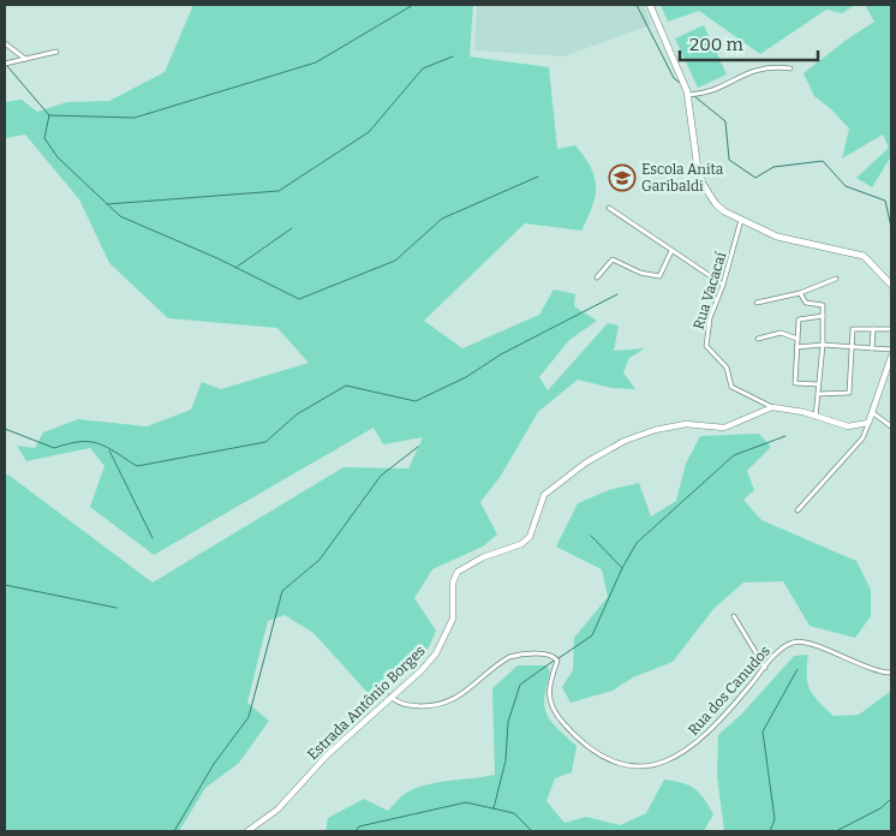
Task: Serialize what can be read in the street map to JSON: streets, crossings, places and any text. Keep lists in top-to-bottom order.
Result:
{
  "streets": {
    "street": ["Rua Vacacaí", "Rua dos Canudos", "Estrada Antônio Borges"]
  },
  "crossings": [
    ["Rua Vacacaí", "Estrada Antônio Borges"],
    ["Rua dos Canudos", "Estrada Antônio Borges"]
  ],
  "places": {
    "school or university": ["Escola Anita Garibaldi"]
  },
  "scale_bar": "200 m"
}
